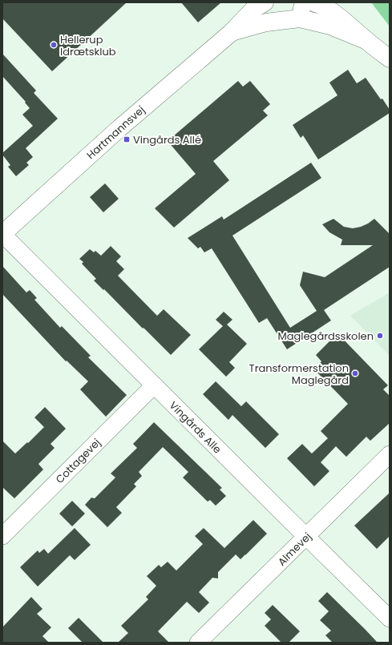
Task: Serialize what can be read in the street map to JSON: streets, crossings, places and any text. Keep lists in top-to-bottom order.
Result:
{
  "streets": {
    "street": [
      "Hartmannsvej",
      "Vingårds Alle",
      "Cottagevej",
      "Almevej"
    ]
  },
  "crossings": [
    ["Hartmannsvej", "Vingårds Alle"],
    ["Vingårds Alle", "Cottagevej"],
    ["Vingårds Alle", "Almevej"]
  ],
  "places": {
    "other": ["Hellerup Idrætsklub", "Maglegårdsskolen", "Transformerstation Maglegård"],
    "transit": ["Vingårds Allé"]
  }
}
